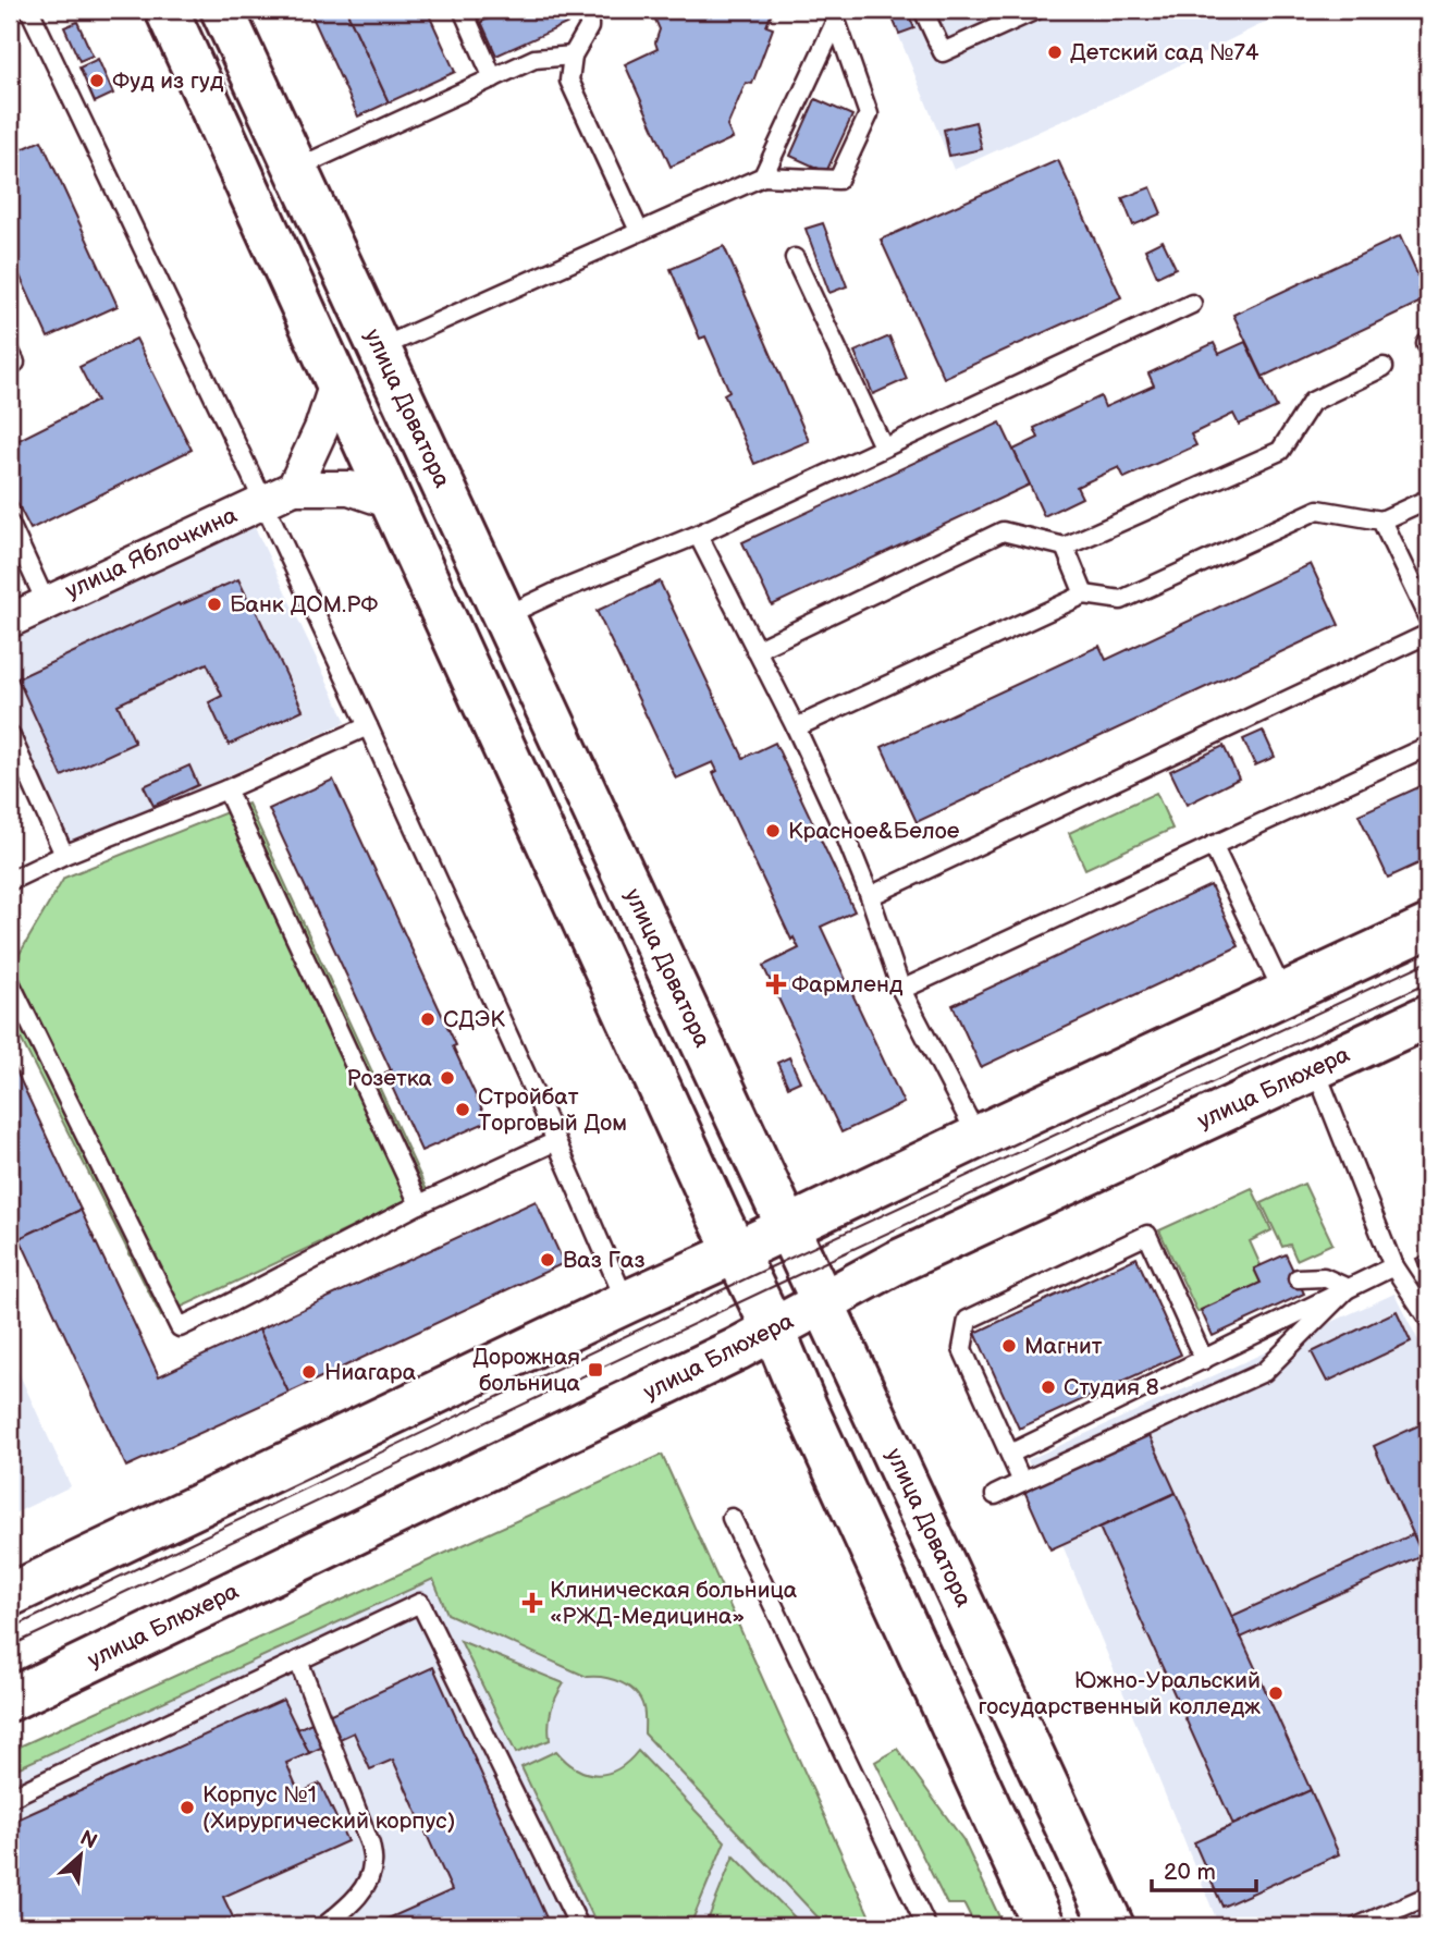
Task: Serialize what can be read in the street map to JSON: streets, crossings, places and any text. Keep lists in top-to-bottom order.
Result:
{
  "streets": {
    "main road": ["улица Доватора", "улица Блюхера"],
    "street": ["улица Яблочкина"]
  },
  "crossings": [
    ["улица Доватора", "улица Блюхера"]
  ],
  "places": {
    "other": [
      "Детский сад №74",
      "Фуд из гуд",
      "Банк ДОМ.РФ",
      "Красное&Белое",
      "СДЭК",
      "Розетка",
      "Стройбат Торговый Дом",
      "Ваз Газ",
      "Магнит",
      "Ниагара",
      "Студия 8",
      "Южно-Уральский государственный колледж",
      "Корпус №1 (Хирургический корпус)"
    ],
    "health": ["Фармленд", "Клиническая больница «РЖД-Медицина»"],
    "transit": ["Дорожная больница"]
  },
  "scale_bar": "20 m",
  "north": "top right"
}
